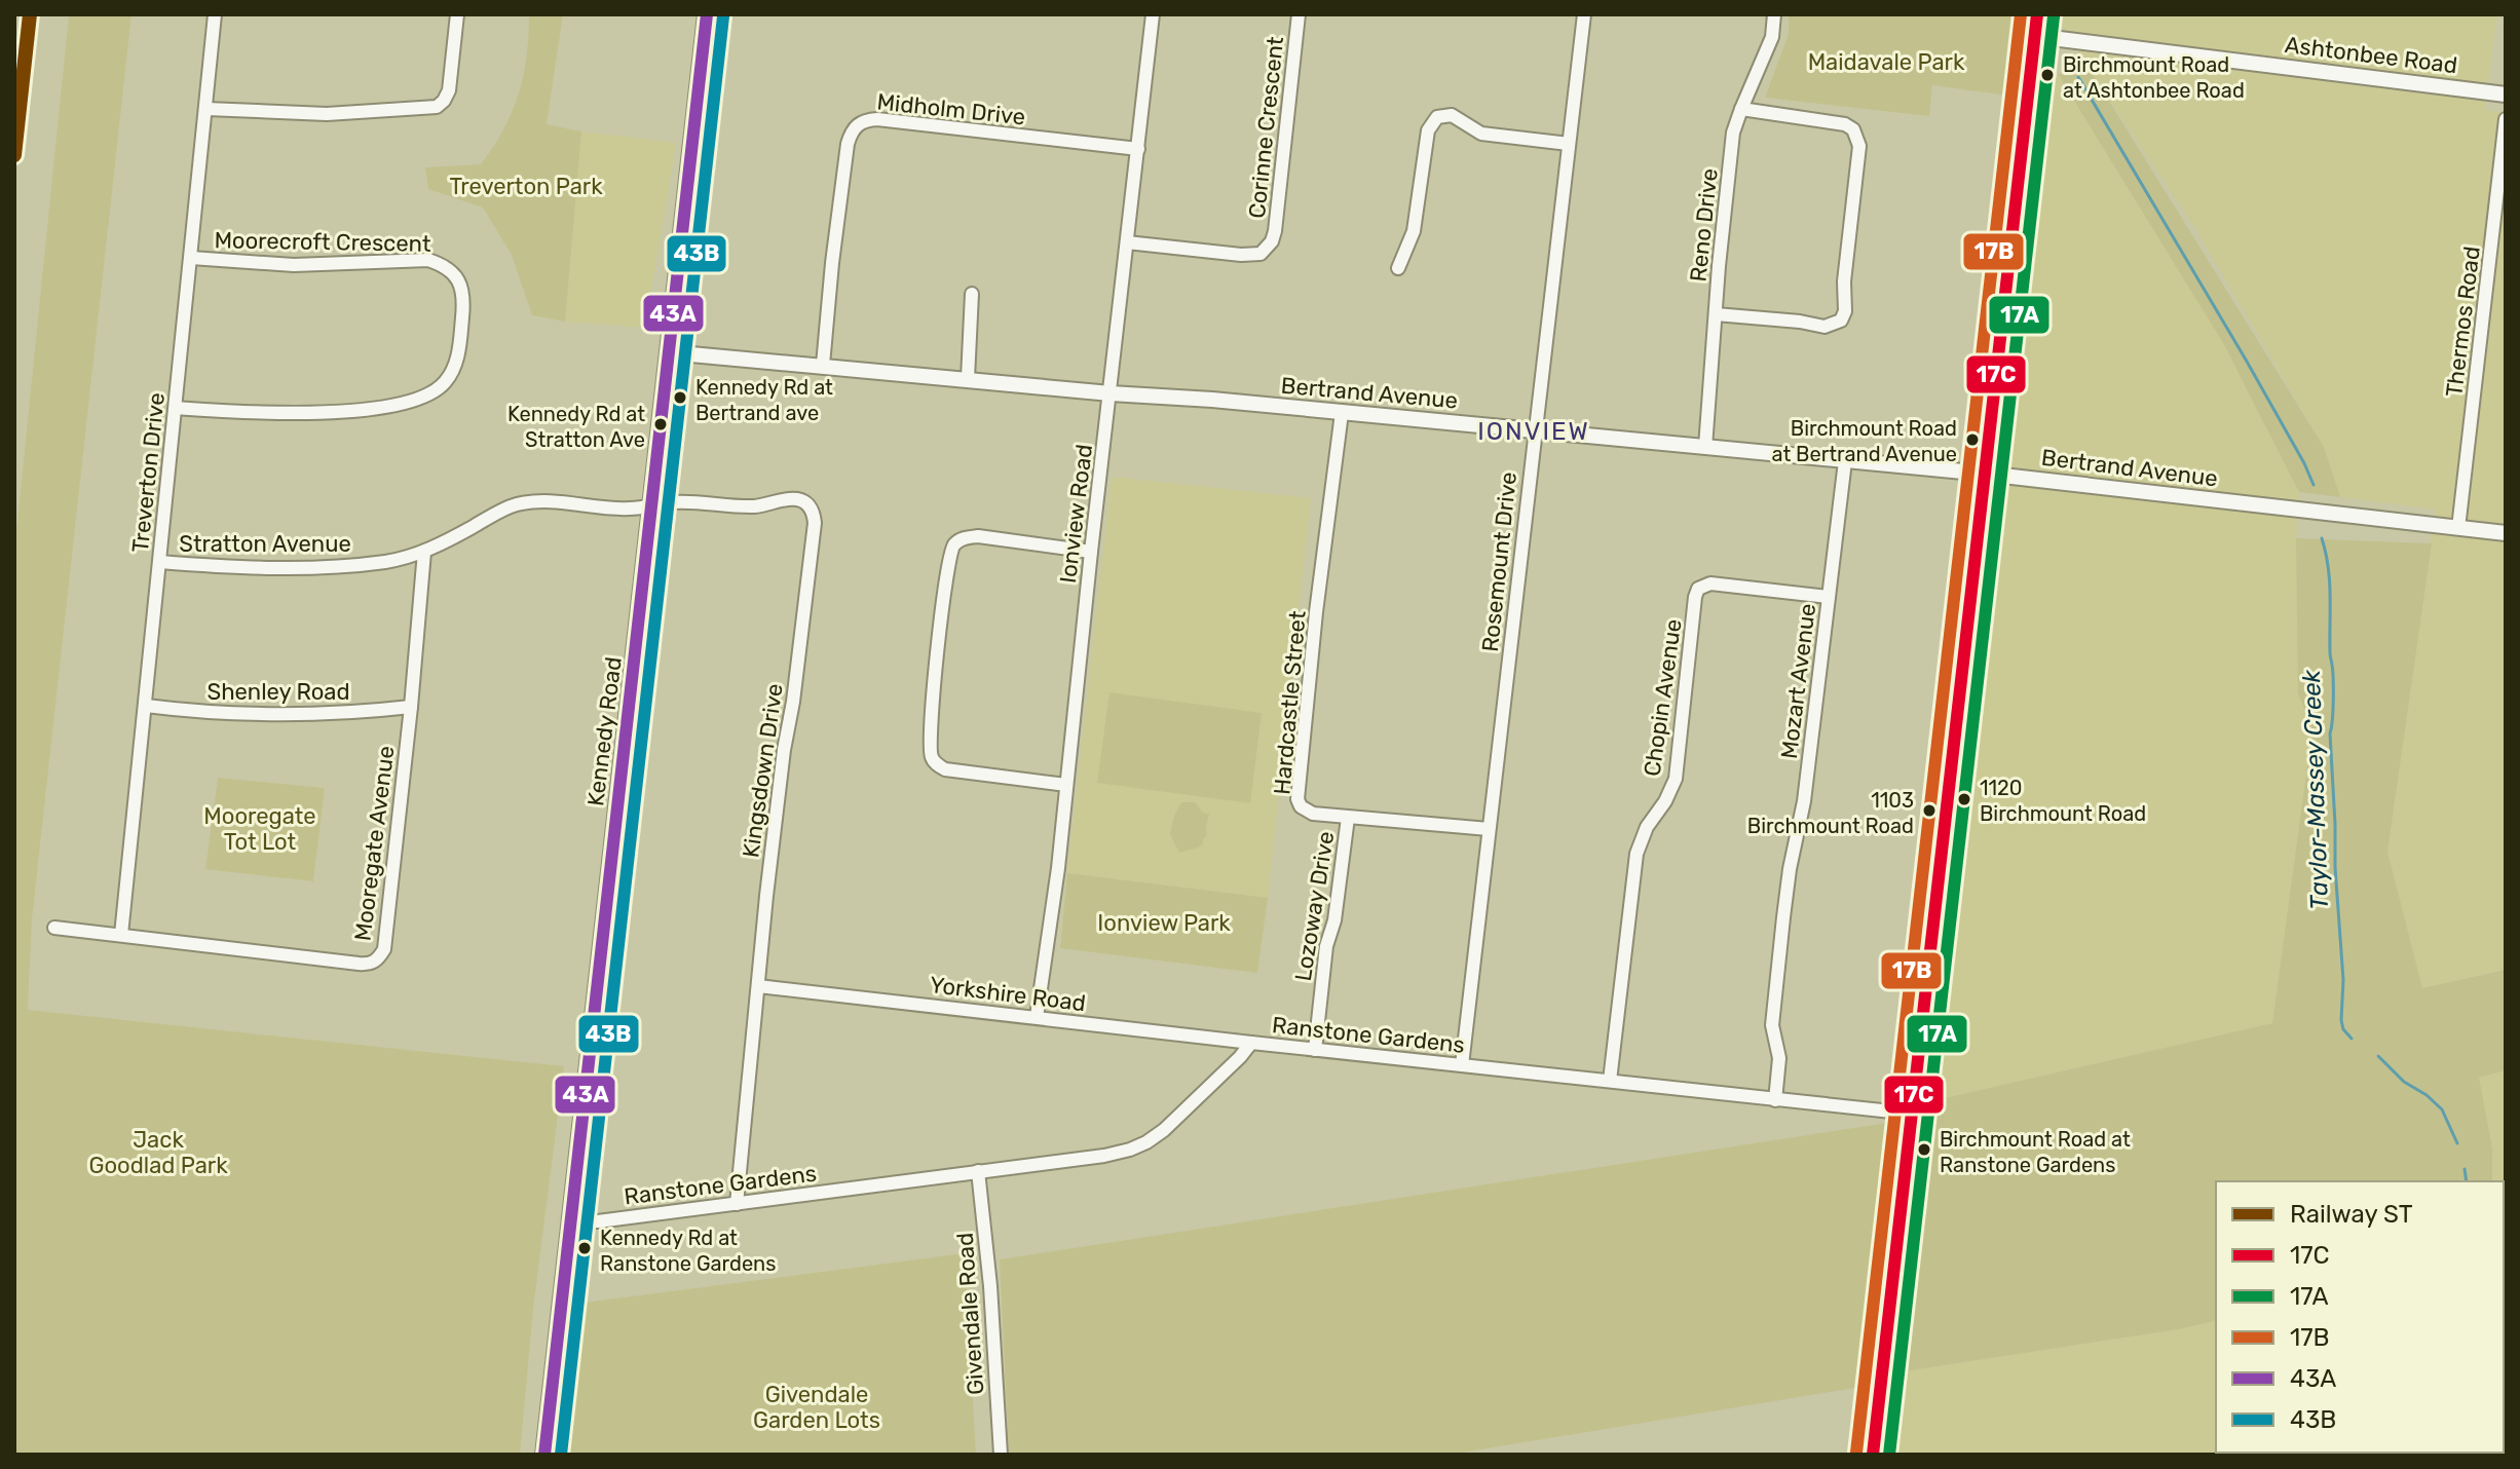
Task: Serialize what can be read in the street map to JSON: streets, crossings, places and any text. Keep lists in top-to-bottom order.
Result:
{
  "streets": {
    "main road": ["Kennedy Road"],
    "street": [
      "Ashtonbee Road",
      "Midholm Drive",
      "Corinne Crescent",
      "Reno Drive",
      "Moorecroft Crescent",
      "Thermos Road",
      "Bertrand Avenue",
      "Treverton Drive",
      "Ionview Road",
      "Stratton Avenue",
      "Rosemount Drive",
      "Mozart Avenue",
      "Shenley Road",
      "Chopin Avenue",
      "Hardcastle Street",
      "Kingsdown Drive",
      "Mooregate Avenue",
      "Lozoway Drive",
      "Yorkshire Road",
      "Ranstone Gardens",
      "Givendale Road"
    ]
  },
  "crossings": [
    ["Midholm Drive", "Bertrand Avenue"],
    ["Midholm Drive", "Ionview Road"],
    ["Corinne Crescent", "Ionview Road"],
    ["Reno Drive", "Bertrand Avenue"],
    ["Moorecroft Crescent", "Treverton Drive"],
    ["Thermos Road", "Bertrand Avenue"],
    ["Bertrand Avenue", "Ionview Road"],
    ["Bertrand Avenue", "Rosemount Drive"],
    ["Bertrand Avenue", "Mozart Avenue"],
    ["Bertrand Avenue", "Hardcastle Street"],
    ["Bertrand Avenue", "Kennedy Road"],
    ["Treverton Drive", "Stratton Avenue"],
    ["Treverton Drive", "Shenley Road"],
    ["Treverton Drive", "Mooregate Avenue"],
    ["Ionview Road", "Yorkshire Road"],
    ["Stratton Avenue", "Kennedy Road"],
    ["Stratton Avenue", "Kingsdown Drive"],
    ["Stratton Avenue", "Mooregate Avenue"],
    ["Rosemount Drive", "Hardcastle Street"],
    ["Rosemount Drive", "Ranstone Gardens"],
    ["Mozart Avenue", "Chopin Avenue"],
    ["Mozart Avenue", "Ranstone Gardens"],
    ["Shenley Road", "Mooregate Avenue"],
    ["Chopin Avenue", "Ranstone Gardens"],
    ["Hardcastle Street", "Lozoway Drive"],
    ["Kennedy Road", "Kingsdown Drive"],
    ["Kennedy Road", "Ranstone Gardens"],
    ["Kingsdown Drive", "Yorkshire Road"],
    ["Kingsdown Drive", "Ranstone Gardens"],
    ["Lozoway Drive", "Ranstone Gardens"],
    ["Yorkshire Road", "Ranstone Gardens"],
    ["Ranstone Gardens", "Givendale Road"]
  ],
  "districts": ["IONVIEW"],
  "water": ["Taylor-Massey Creek"],
  "parks": [
    "Maidavale Park",
    "Treverton Park",
    "Mooregate Tot Lot",
    "Ionview Park",
    "Jack Goodlad Park",
    "Givendale Garden Lots"
  ],
  "places": [
    "Birchmount Road at Ashtonbee Road",
    "Kennedy Rd at Bertrand ave",
    "Kennedy Rd at Stratton Ave",
    "Birchmount Road at Bertrand Avenue",
    "1120 Birchmount Road",
    "1103 Birchmount Road",
    "Birchmount Road at Ranstone Gardens",
    "Kennedy Rd at Ranstone Gardens"
  ],
  "lines": [
    "rail line ST",
    "transit line 17C",
    "transit line 17B",
    "transit line 43A",
    "transit line 17A",
    "transit line 43B"
  ],
  "legend": [
    "Railway ST",
    "17C",
    "17A",
    "17B",
    "43A",
    "43B"
  ]
}
